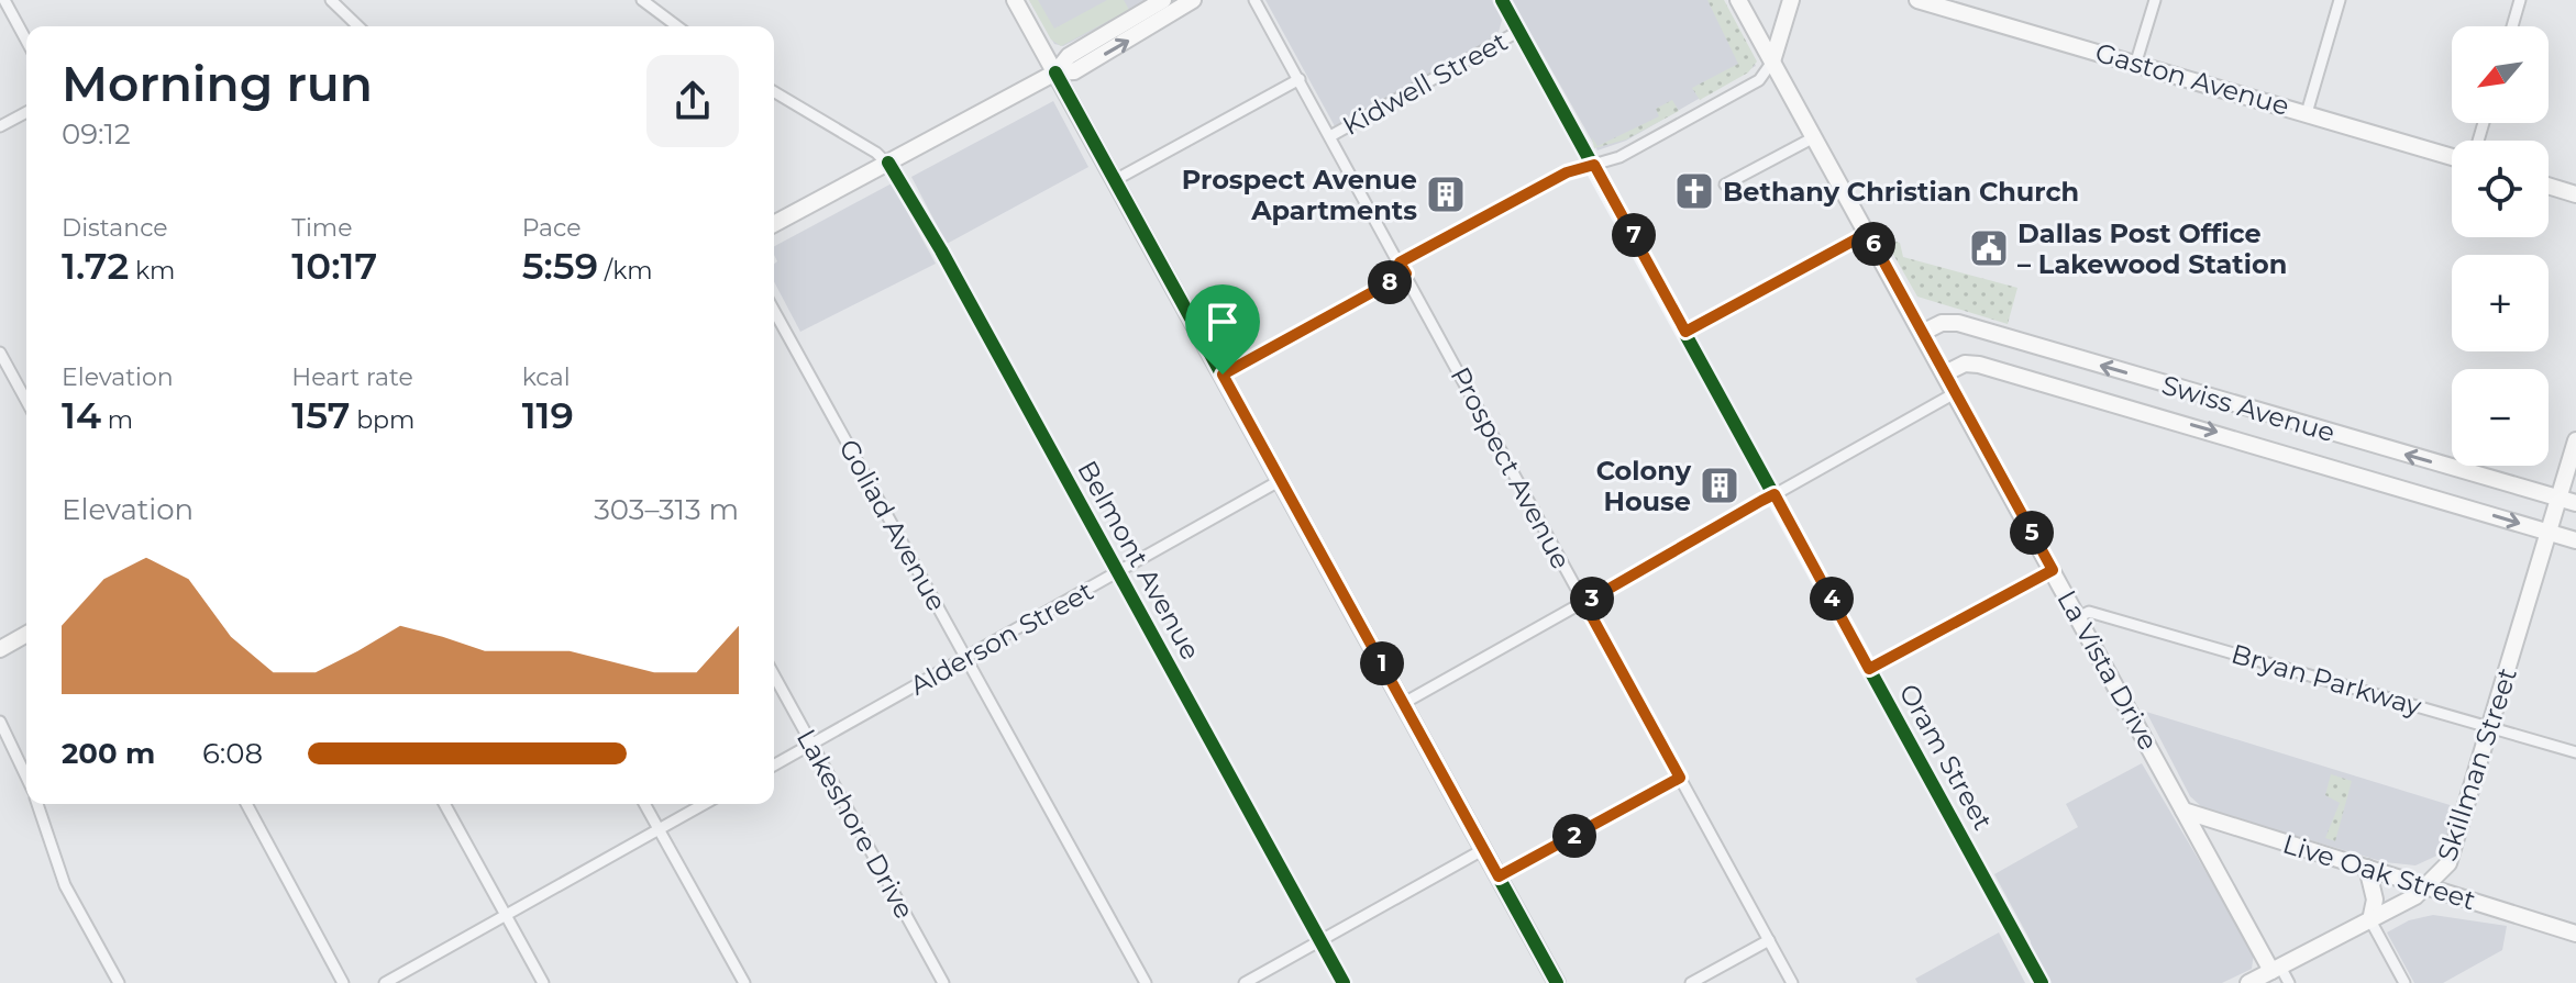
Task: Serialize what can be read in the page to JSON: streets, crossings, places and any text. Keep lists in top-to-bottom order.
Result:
{
  "streets": {
    "street": [
      "Gaston Avenue",
      "Kidwell Street",
      "Swiss Avenue",
      "Prospect Avenue",
      "Goliad Avenue",
      "Belmont Avenue",
      "Alderson Street",
      "La Vista Drive",
      "Bryan Parkway",
      "Oram Street",
      "Skillman Street",
      "Lakeshore Drive",
      "Live Oak Street"
    ]
  },
  "crossings": [
    ["Kidwell Street", "Prospect Avenue"],
    ["Kidwell Street", "Oram Street"],
    ["Swiss Avenue", "La Vista Drive"],
    ["Swiss Avenue", "Skillman Street"],
    ["Goliad Avenue", "Alderson Street"],
    ["Belmont Avenue", "Alderson Street"],
    ["Alderson Street", "Lakeshore Drive"],
    ["La Vista Drive", "Bryan Parkway"],
    ["La Vista Drive", "Skillman Street"],
    ["La Vista Drive", "Live Oak Street"],
    ["Bryan Parkway", "Skillman Street"],
    ["Skillman Street", "Live Oak Street"]
  ],
  "places": {
    "church": ["Bethany Christian Church"],
    "building": ["Prospect Avenue Apartments", "Colony House"],
    "public building": ["Dallas Post Office – Lakewood Station"]
  },
  "north": "bottom left",
  "page": {
    "map_buttons": ["+", "−"],
    "heading": ["Morning run", "09:12"],
    "stats": [
      ["Distance", "1.72 km"],
      ["Time", "10:17"],
      ["Pace", "5:59 /km"],
      ["Elevation", "14 m"],
      ["Heart rate", "157 bpm"],
      ["kcal", "119"]
    ],
    "pins": [
      "7",
      "6",
      "8",
      "5",
      "3",
      "4",
      "1",
      "2"
    ],
    "chart": ["Elevation", "303–313 m"],
    "list": [
      {
        "name": "200 m",
        "note": "6:08"
      }
    ]
  }
}
